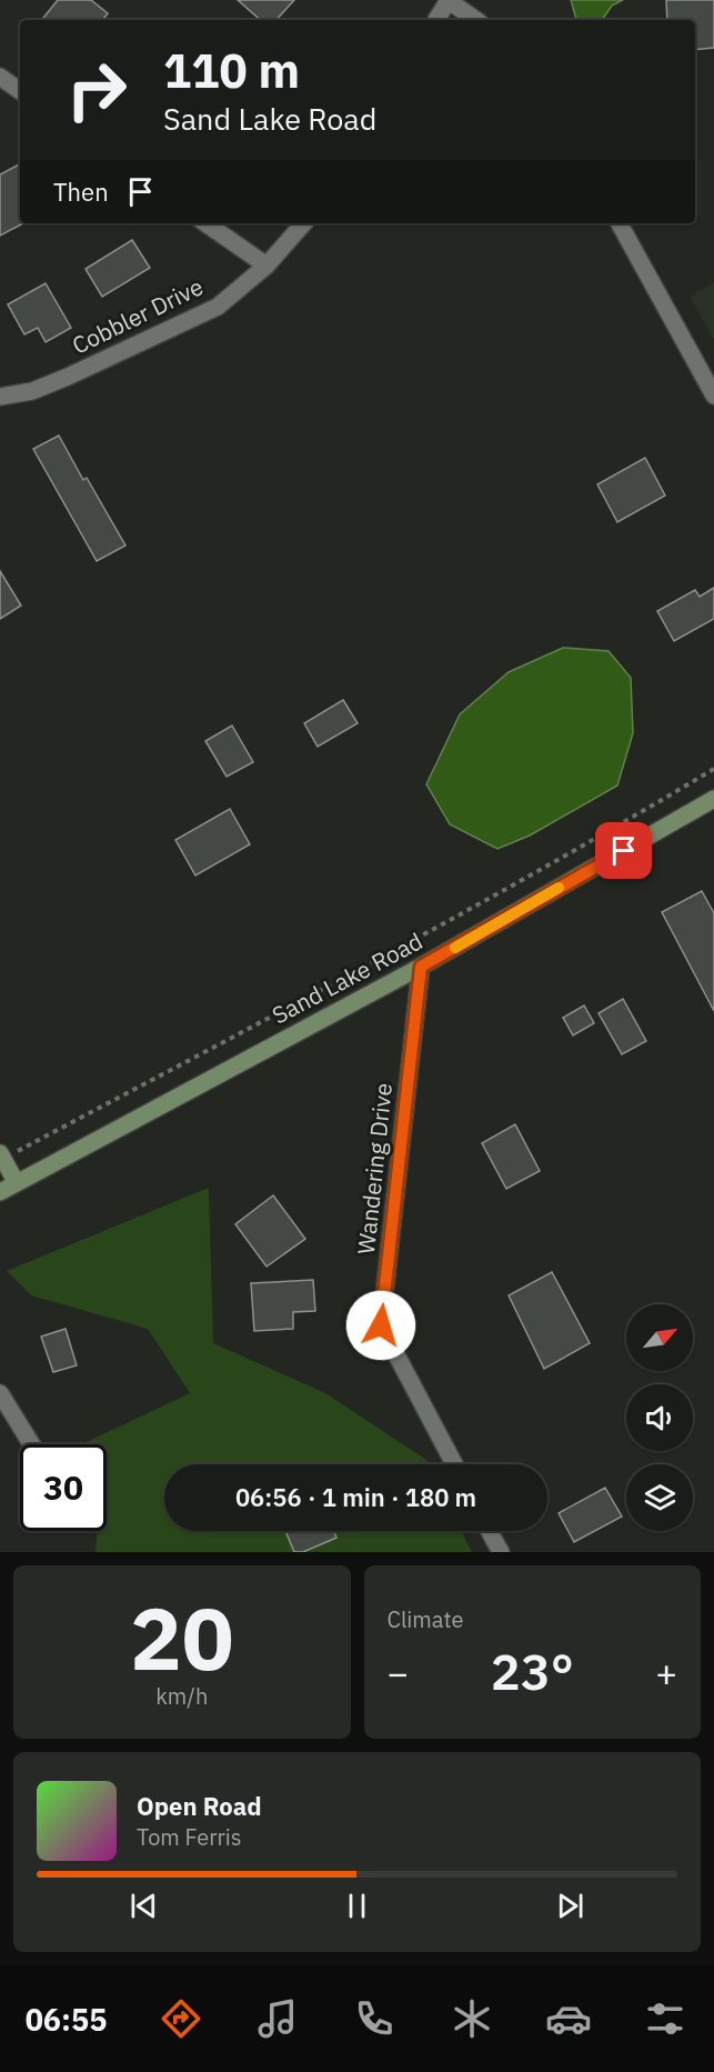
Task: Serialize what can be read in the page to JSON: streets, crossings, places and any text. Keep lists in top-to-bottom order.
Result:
{
  "streets": {
    "main road": ["Sand Lake Road"],
    "street": ["Cobbler Drive", "Wandering Drive"]
  },
  "crossings": [
    ["Sand Lake Road", "Wandering Drive"]
  ],
  "north": "top right",
  "page": {
    "turn": ["110 m", "Sand Lake Road"],
    "then": "Then",
    "limit": "30",
    "trip": "06:56 · 1 min · 180 m",
    "tile": [
      ["20", "km/h"],
      "Climate"
    ],
    "heat": ["−", "23°", "+"],
    "song": ["Open Road", "Tom Ferris"],
    "tabs": "06:55"
  }
}
